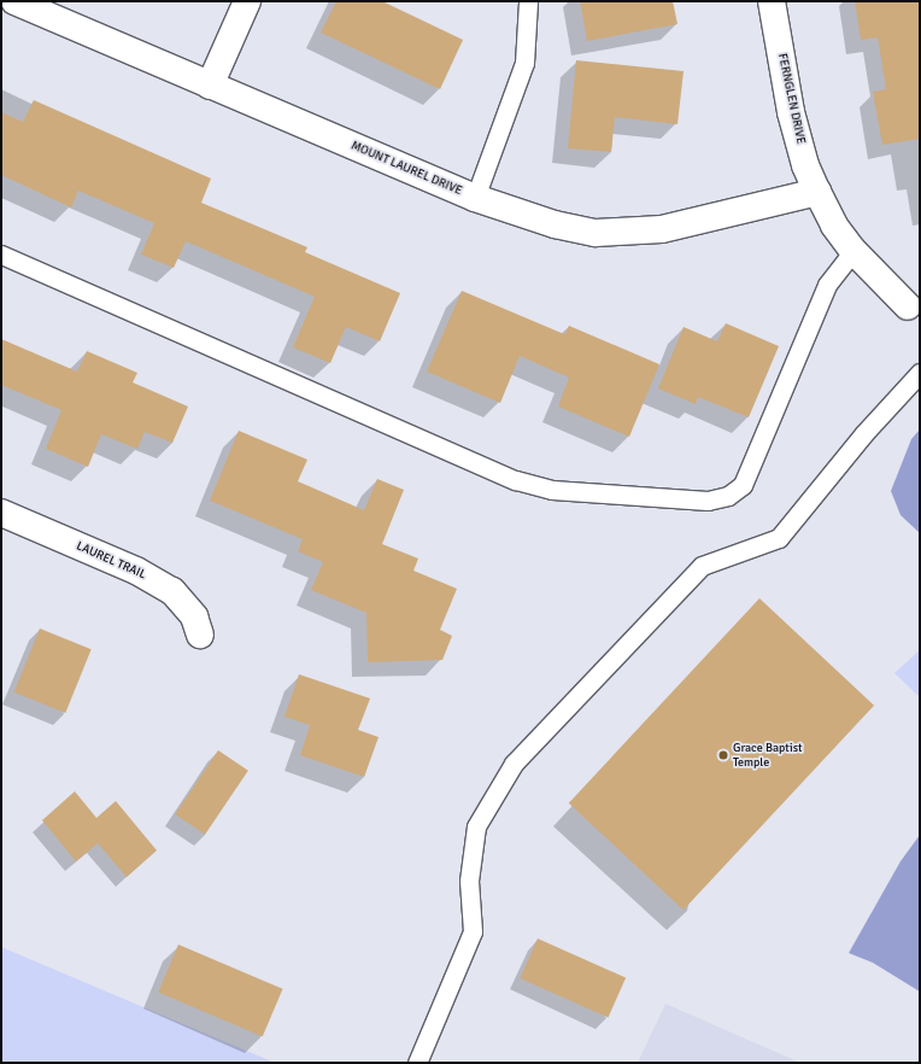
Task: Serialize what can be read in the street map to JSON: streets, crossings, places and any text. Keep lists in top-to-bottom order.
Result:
{
  "streets": {
    "street": ["FERNGLEN DRIVE", "MOUNT LAUREL DRIVE", "LAUREL TRAIL"]
  },
  "crossings": [
    ["FERNGLEN DRIVE", "MOUNT LAUREL DRIVE"]
  ],
  "places": ["Grace Baptist Temple"]
}
